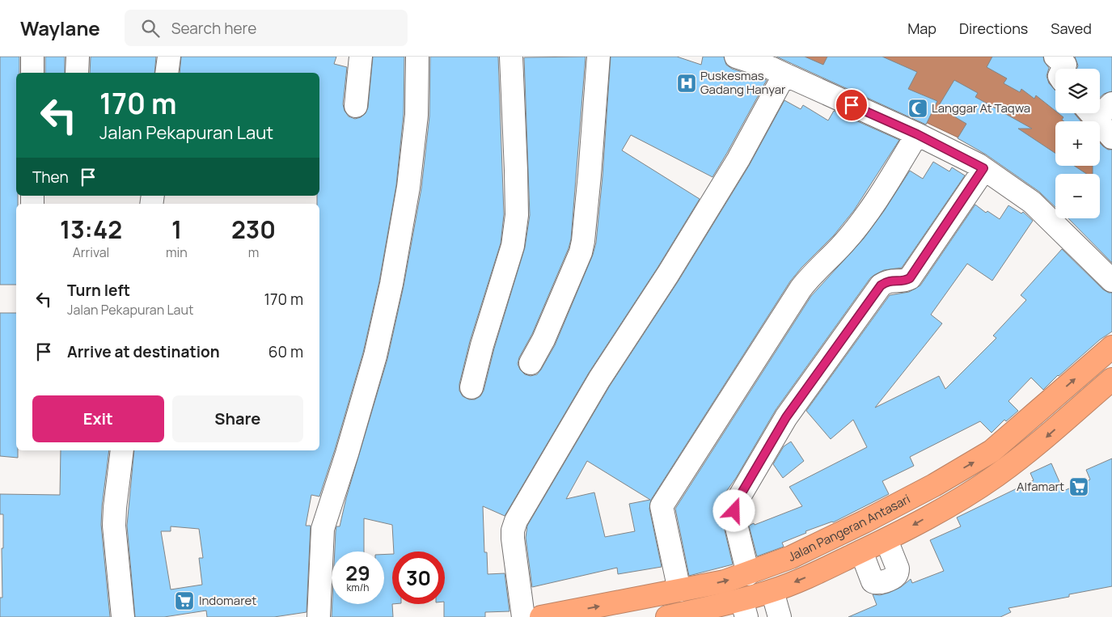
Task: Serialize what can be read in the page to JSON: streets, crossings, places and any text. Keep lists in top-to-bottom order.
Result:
{
  "streets": {
    "highway": ["Jalan Pangeran Antasari"]
  },
  "places": {
    "hospital": ["Puskesmas Gadang Hanyar"],
    "mosque": ["Langgar At Taqwa"],
    "supermarket": ["Alfamart", "Indomaret"]
  },
  "page": {
    "header": "Waylane",
    "search": "Search here",
    "nav": ["Map", "Directions", "Saved"],
    "map_buttons": ["+", "−"],
    "turn": ["170 m", "Jalan Pekapuran Laut"],
    "then": "Then",
    "eta": [
      "13:42",
      "Arrival",
      "1",
      "min",
      "230",
      "m"
    ],
    "list": [
      {
        "name": "Turn left",
        "note": "Jalan Pekapuran Laut",
        "value": "170 m"
      },
      {
        "name": "Arrive at destination",
        "value": "60 m"
      }
    ],
    "buttons": ["Exit", "Share"],
    "speed": "29 km/h",
    "limit": "30"
  }
}
